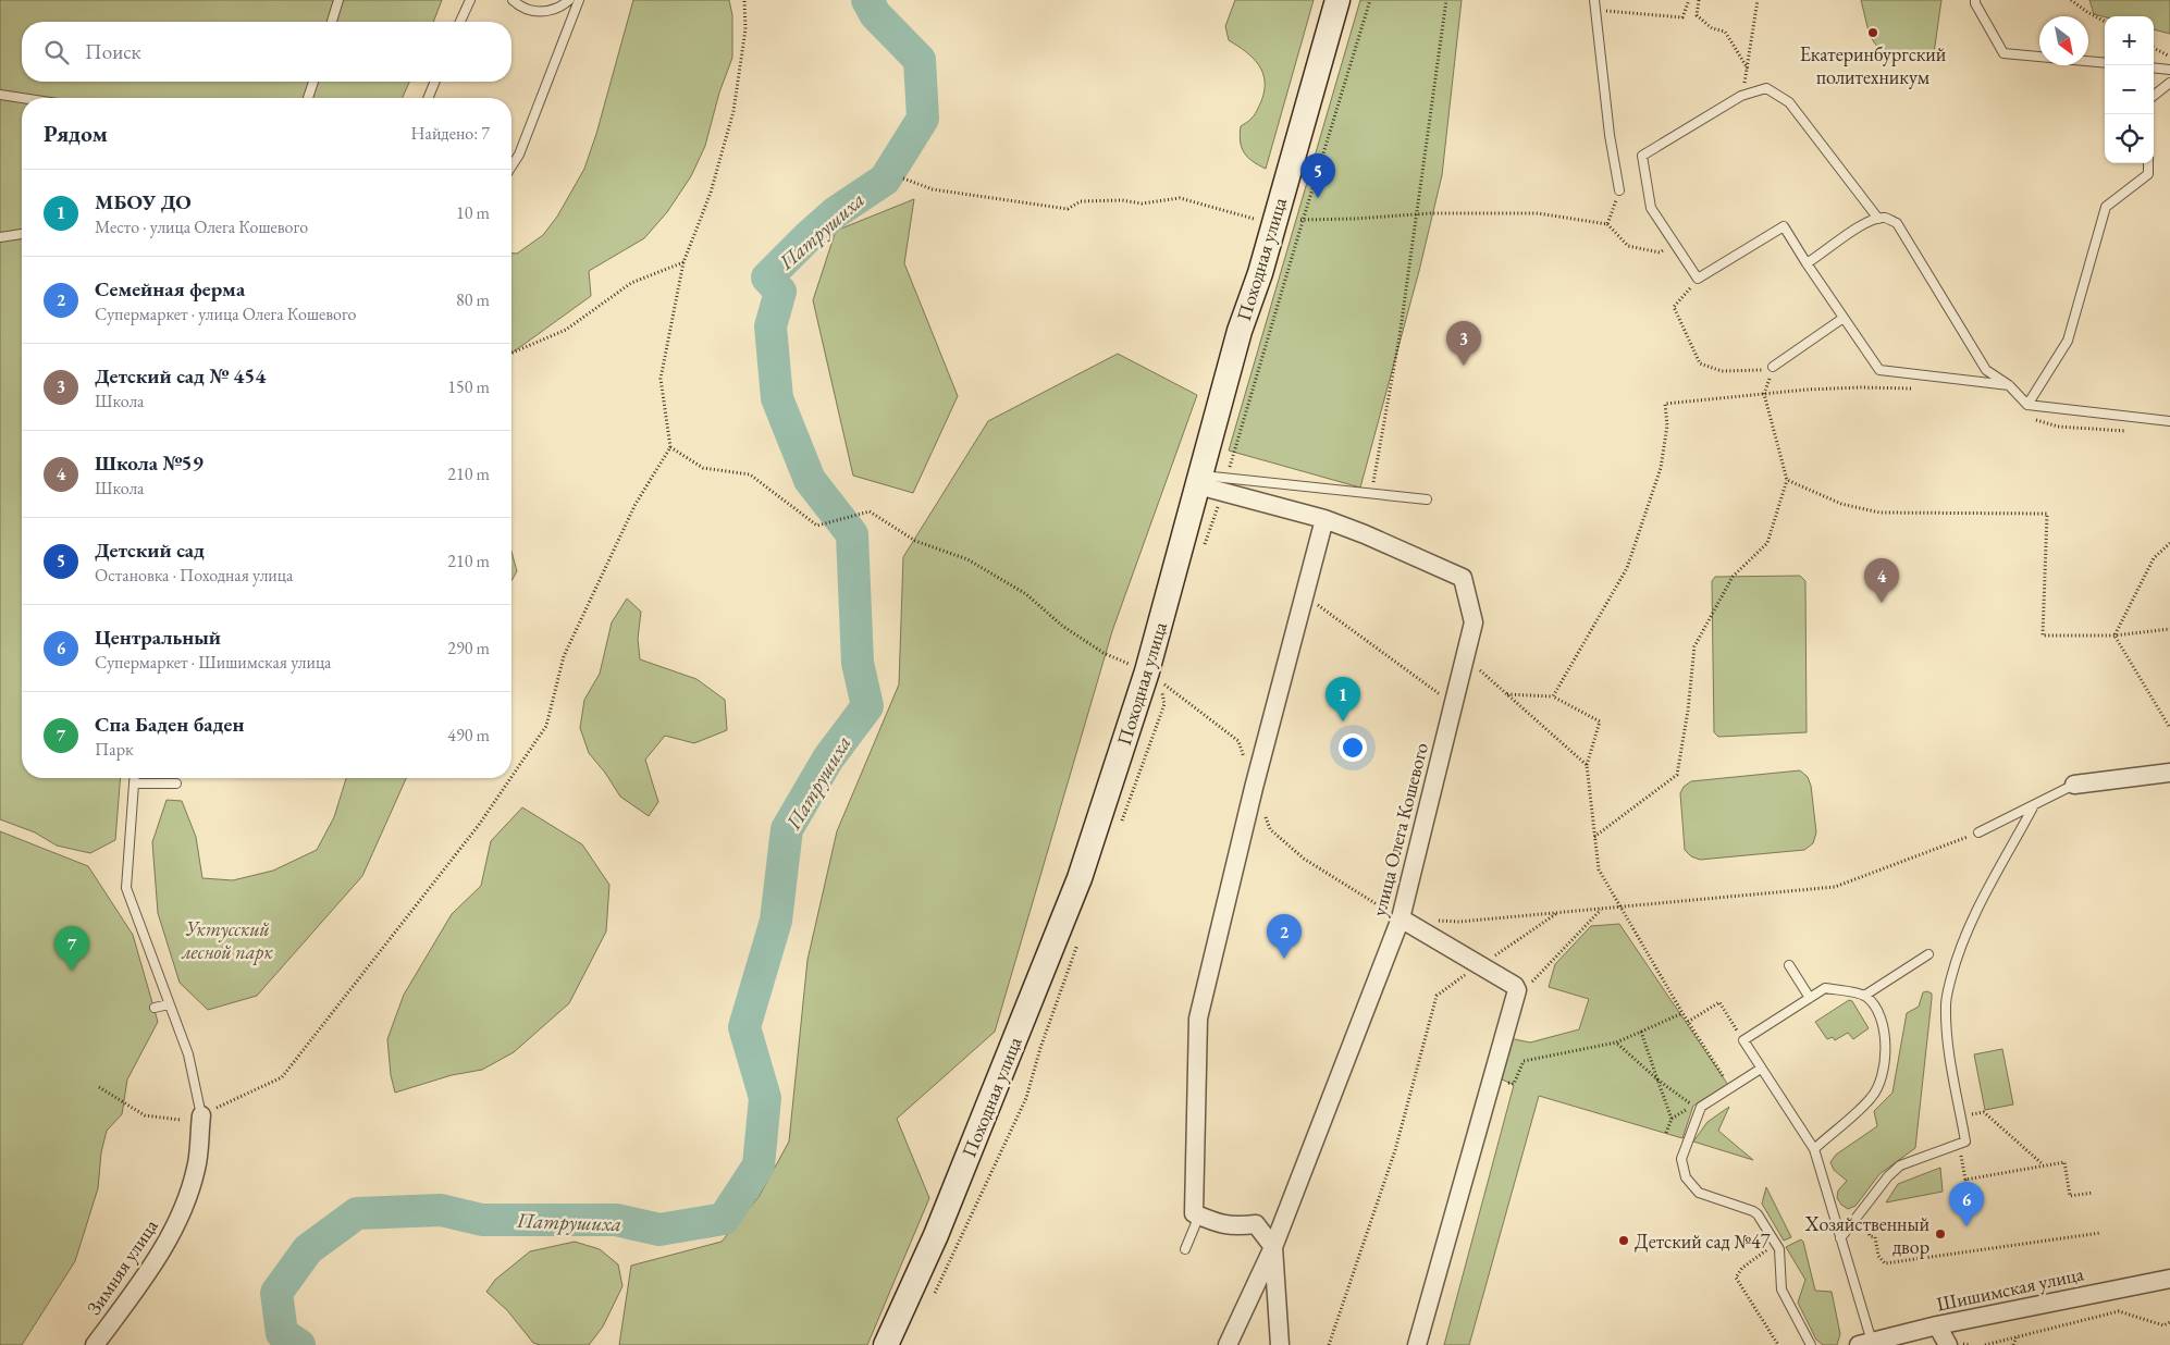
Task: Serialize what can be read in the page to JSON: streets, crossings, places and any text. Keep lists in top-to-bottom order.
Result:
{
  "streets": {
    "main road": ["Походная улица"],
    "street": ["улица Олега Кошевого", "Зимняя улица", "Шишимская улица"]
  },
  "crossings": [
    ["Походная улица", "улица Олега Кошевого"]
  ],
  "water": ["Патрушиха"],
  "parks": ["Уктусский лесной парк"],
  "places": ["Екатеринбургский политехникум", "Хозяйственный двор", "Детский сад №47"],
  "north": "bottom right",
  "page": {
    "map_buttons": ["+", "−"],
    "search": "Поиск",
    "heading": ["Рядом", "Найдено: 7"],
    "pins": [
      "5",
      "3",
      "4",
      "1",
      "2",
      "7",
      "6"
    ],
    "list": [
      {
        "mark": "1",
        "name": "МБОУ ДО",
        "note": "Место · улица Олега Кошевого",
        "value": "10 m"
      },
      {
        "mark": "2",
        "name": "Семейная ферма",
        "note": "Супермаркет · улица Олега Кошевого",
        "value": "80 m"
      },
      {
        "mark": "3",
        "name": "Детский сад № 454",
        "note": "Школа",
        "value": "150 m"
      },
      {
        "mark": "4",
        "name": "Школа №59",
        "note": "Школа",
        "value": "210 m"
      },
      {
        "mark": "5",
        "name": "Детский сад",
        "note": "Остановка · Походная улица",
        "value": "210 m"
      },
      {
        "mark": "6",
        "name": "Центральный",
        "note": "Супермаркет · Шишимская улица",
        "value": "290 m"
      },
      {
        "mark": "7",
        "name": "Спа Баден баден",
        "note": "Парк",
        "value": "490 m"
      }
    ]
  }
}
